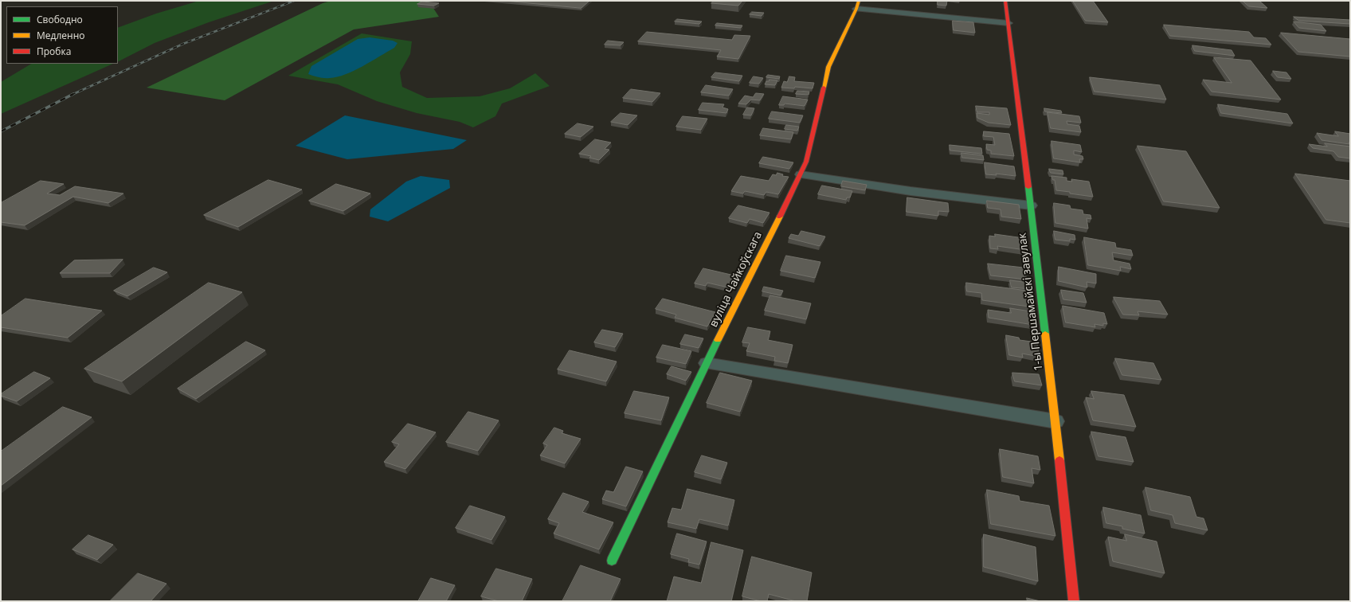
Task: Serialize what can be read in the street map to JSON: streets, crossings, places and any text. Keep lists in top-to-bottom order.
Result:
{
  "streets": {
    "street": ["вуліца Чайкоўскага", "1-ы Першамайскі завулак"]
  },
  "legend": ["Свободно", "Медленно", "Пробка"]
}
